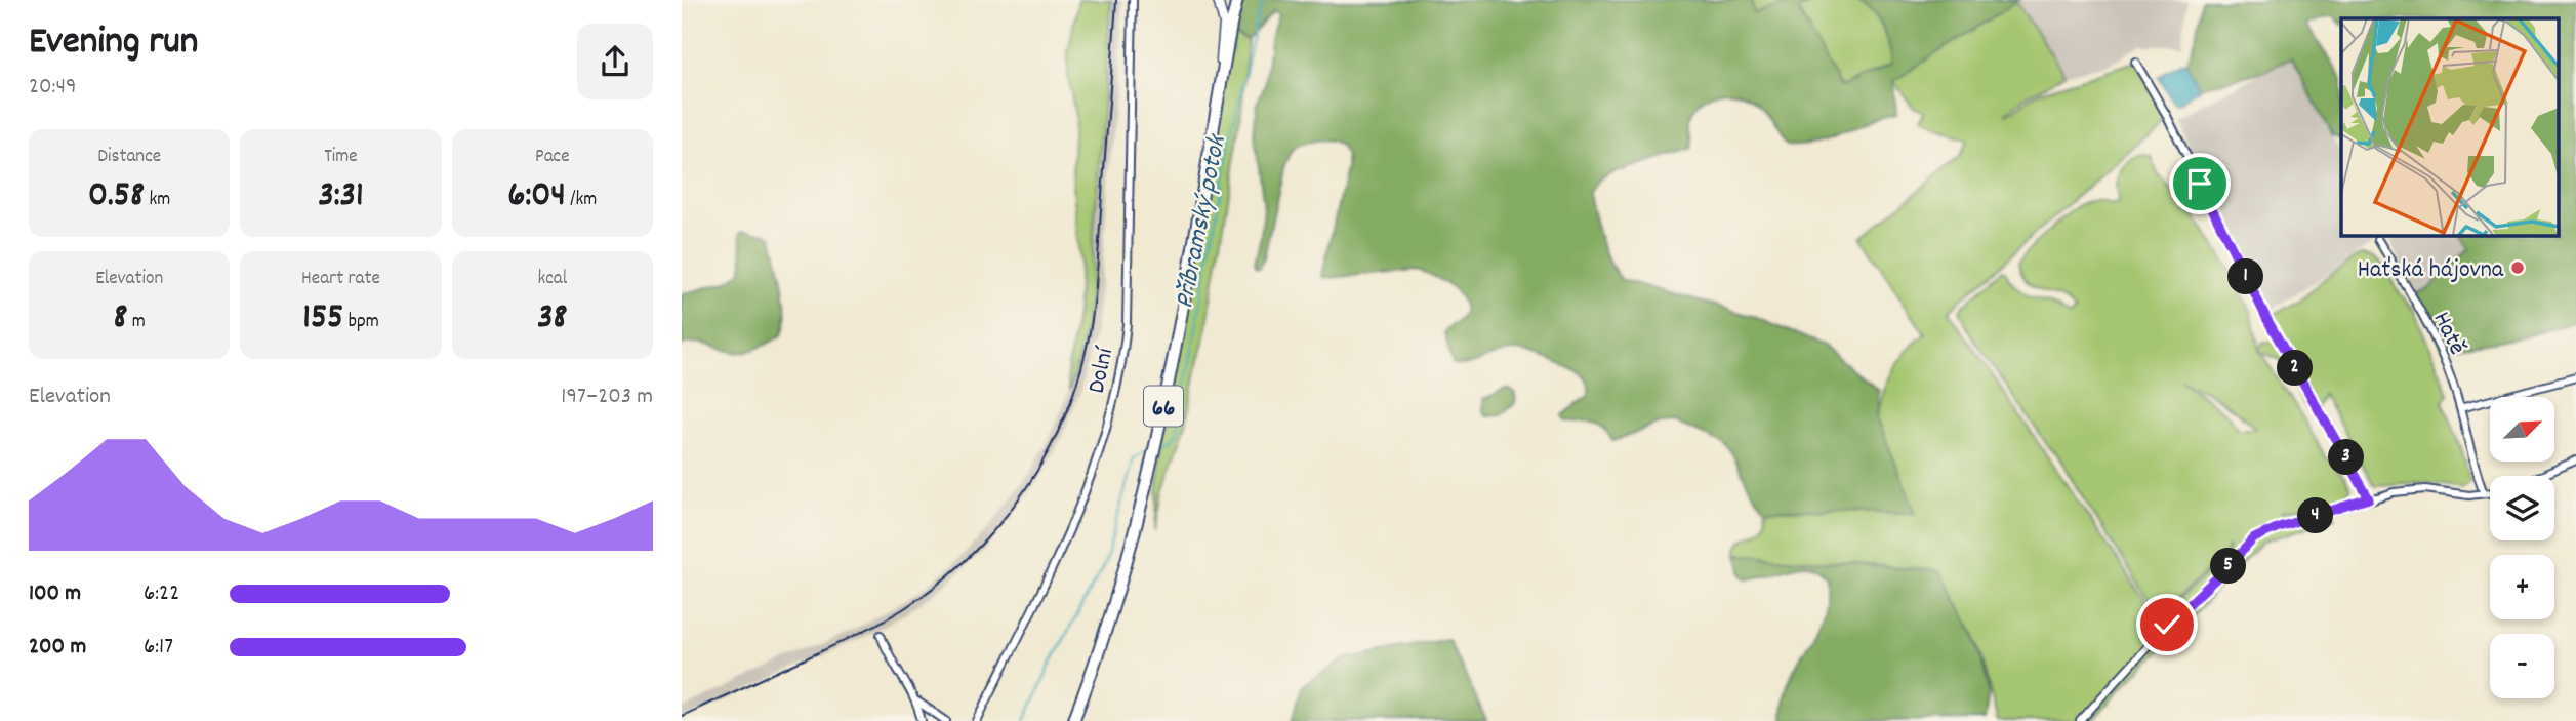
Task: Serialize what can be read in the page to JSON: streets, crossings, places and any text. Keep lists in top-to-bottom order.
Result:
{
  "streets": {
    "main road": ["66"],
    "street": ["Hatě", "Dolní"]
  },
  "water": ["Příbramský potok"],
  "places": ["Haťská hájovna"],
  "north": "top right",
  "page": {
    "heading": ["Evening run", "20:49"],
    "stats": [
      ["Distance", "0.58 km"],
      ["Time", "3:31"],
      ["Pace", "6:04 /km"],
      ["Elevation", "8 m"],
      ["Heart rate", "155 bpm"],
      ["kcal", "38"]
    ],
    "pins": [
      "1",
      "2",
      "3",
      "4",
      "5"
    ],
    "chart": ["Elevation", "197–203 m"],
    "map_buttons": ["+", "−"],
    "list": [
      {
        "name": "100 m",
        "note": "6:22"
      },
      {
        "name": "200 m",
        "note": "6:17"
      }
    ]
  }
}
